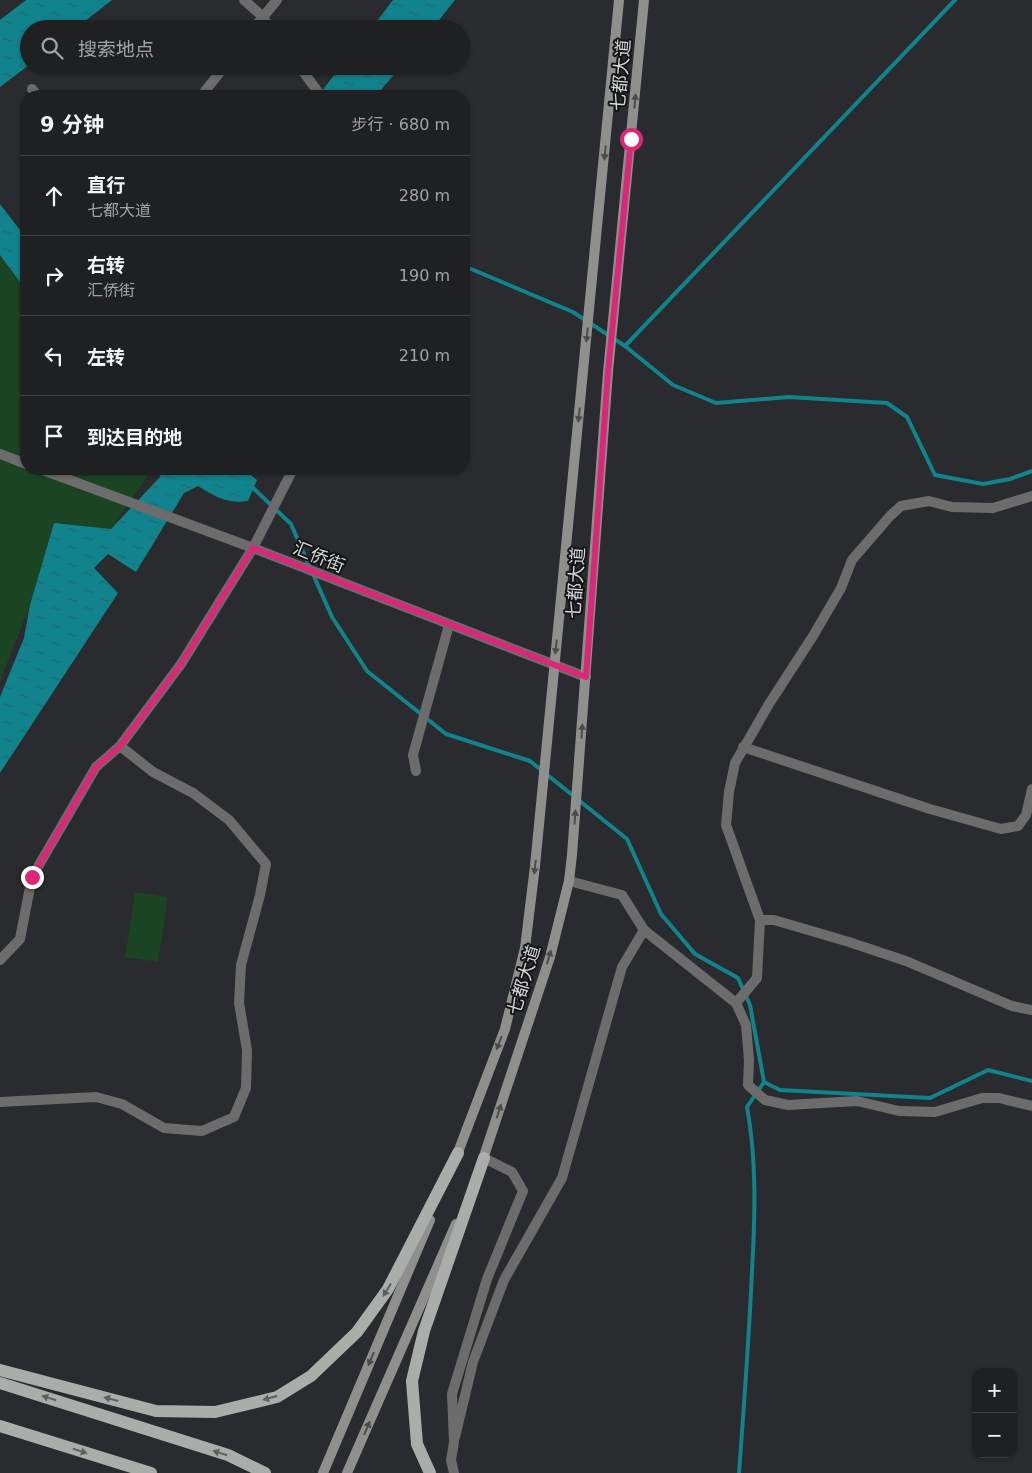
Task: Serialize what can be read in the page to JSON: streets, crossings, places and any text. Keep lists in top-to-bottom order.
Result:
{
  "streets": {
    "main road": ["七都大道"],
    "street": ["汇侨街"]
  },
  "crossings": [
    ["七都大道", "汇侨街"]
  ],
  "page": {
    "search": "搜索地点",
    "heading": ["9 分钟", "步行 · 680 m"],
    "list": [
      ["直行", "七都大道", "280 m"],
      ["右转", "汇侨街", "190 m"],
      ["左转", "210 m"],
      "到达目的地"
    ],
    "map_buttons": ["+", "−"]
  }
}
